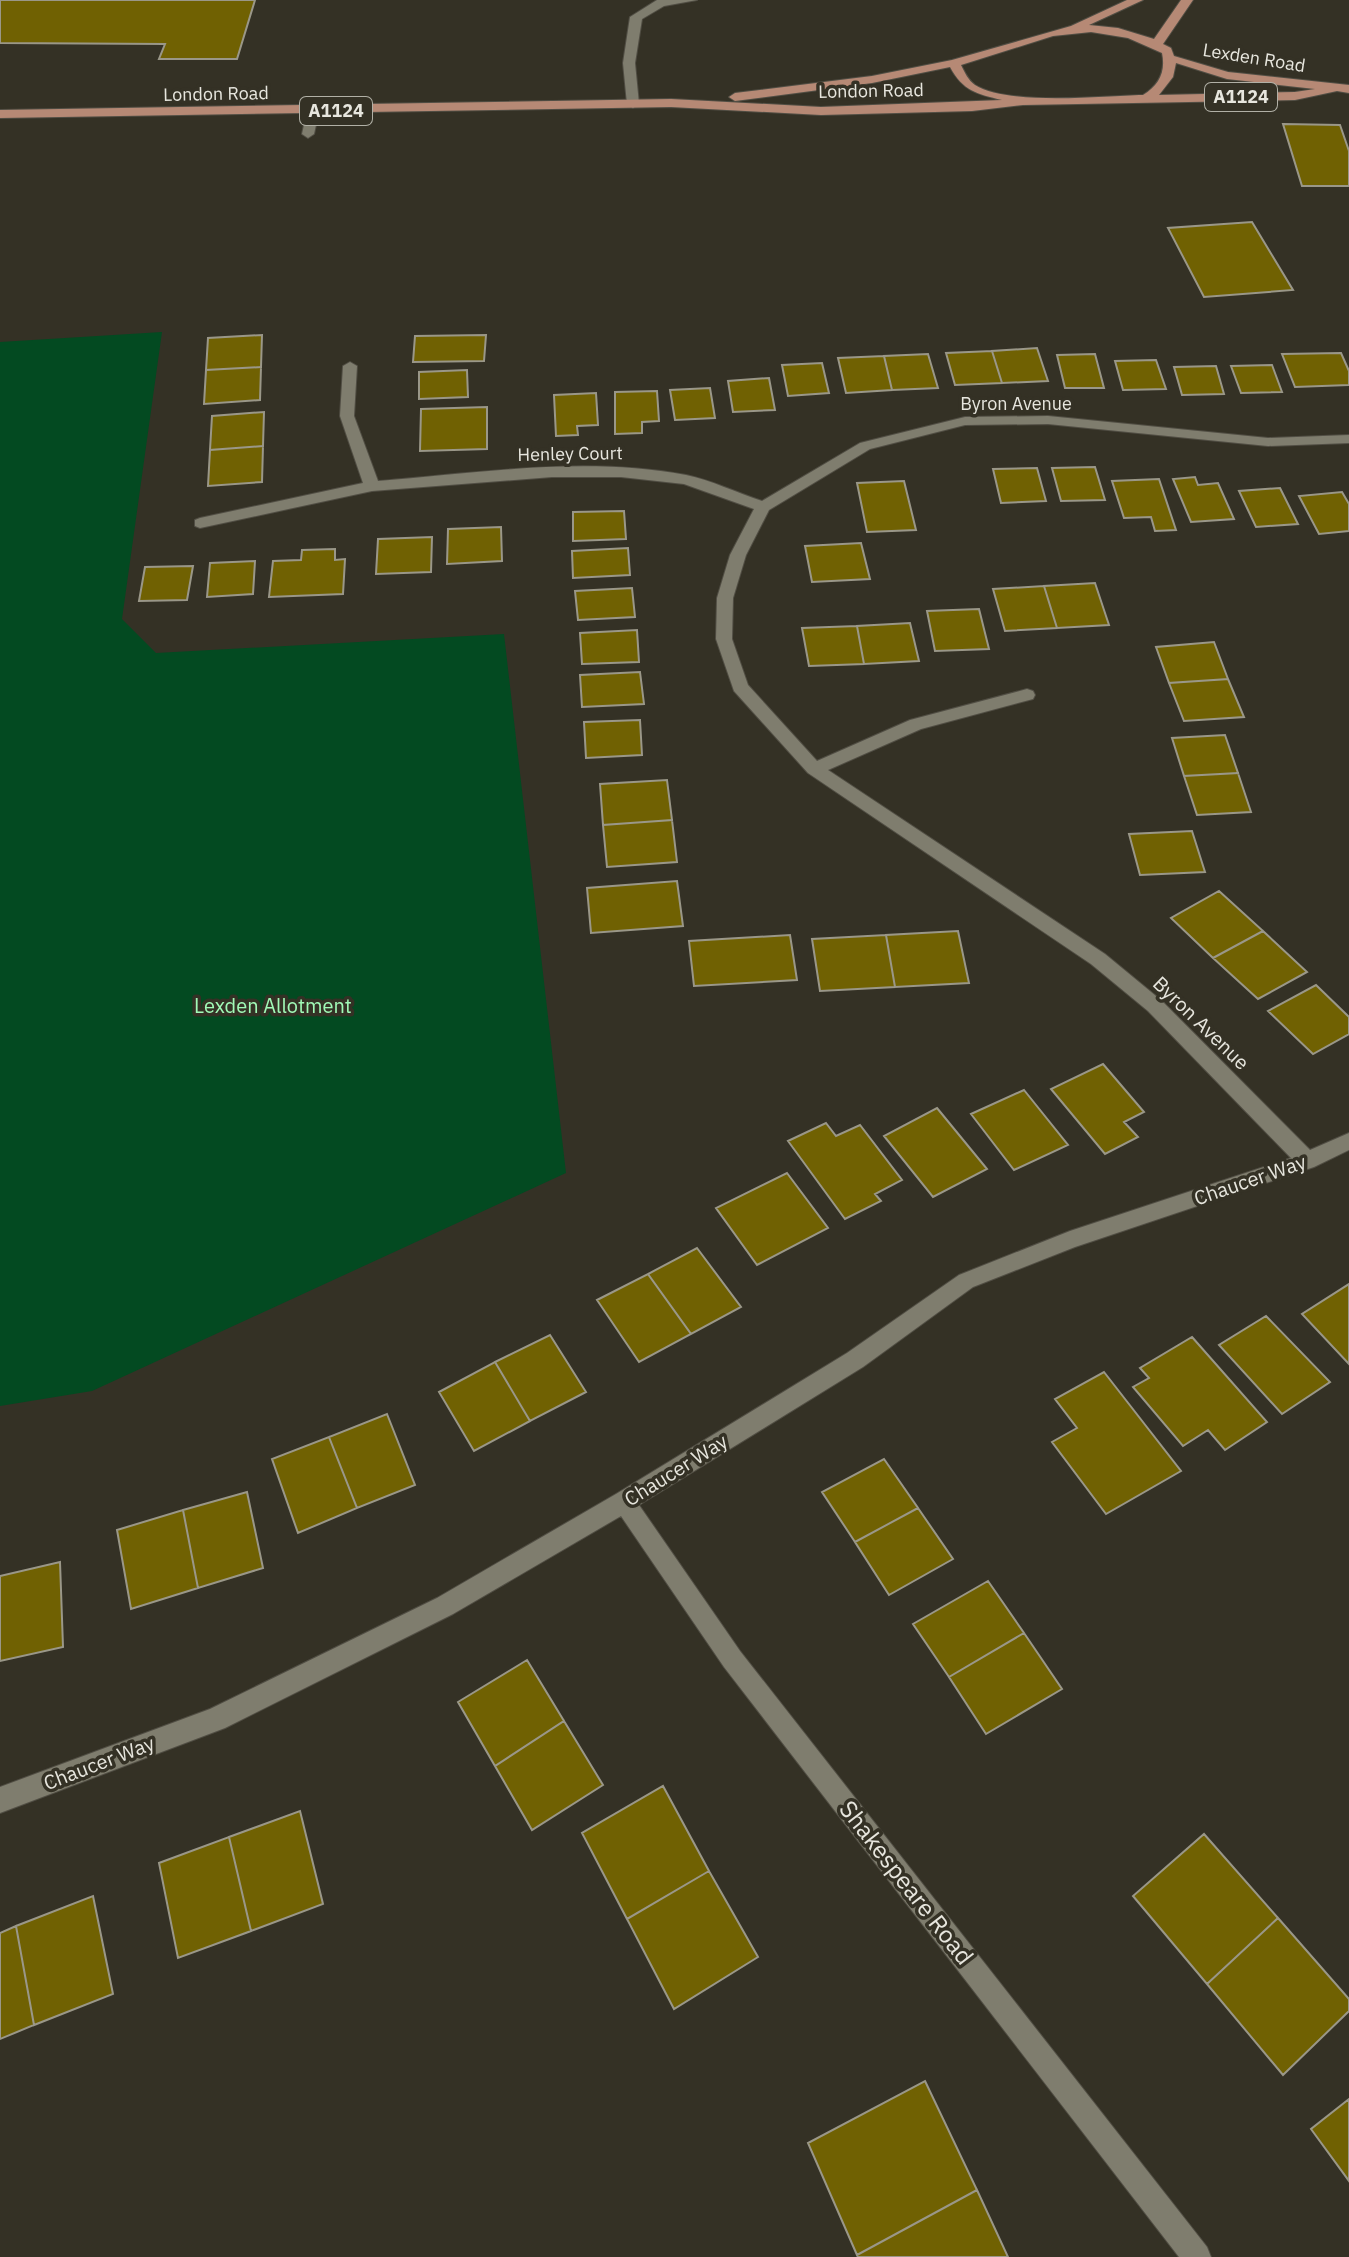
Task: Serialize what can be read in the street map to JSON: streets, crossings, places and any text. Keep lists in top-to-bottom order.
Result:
{
  "streets": {
    "main road": ["Lexden Road", "London Road", "A1124"],
    "street": [
      "Byron Avenue",
      "Henley Court",
      "Chaucer Way",
      "Shakespeare Road"
    ]
  },
  "crossings": [
    ["Lexden Road", "London Road"],
    ["Byron Avenue", "Henley Court"],
    ["Byron Avenue", "Chaucer Way"],
    ["Chaucer Way", "Shakespeare Road"]
  ],
  "parks": ["Lexden Allotment"]
}
